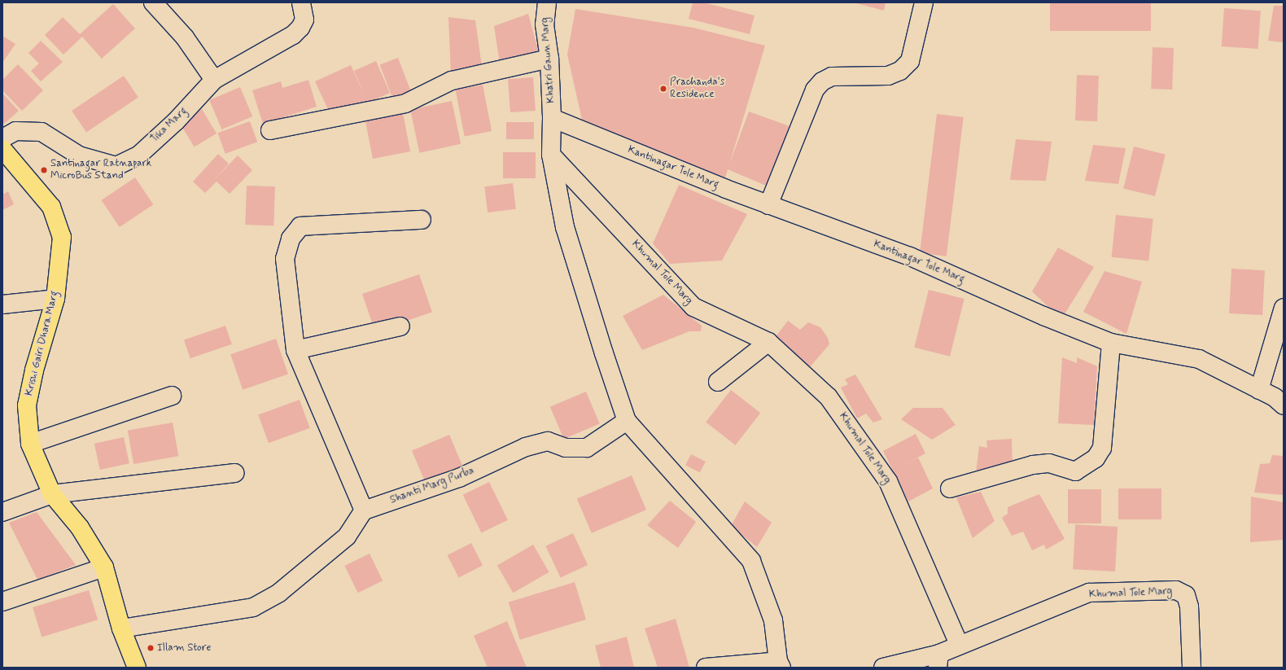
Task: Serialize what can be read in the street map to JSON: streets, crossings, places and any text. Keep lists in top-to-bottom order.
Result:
{
  "streets": {
    "main road": ["Krishi Gairi Dhara Marg"],
    "street": [
      "Khatri Gaun Marg",
      "Tika Marg",
      "Kantinagar Tole Marg",
      "Khumal Tole Marg",
      "Shanti Marg Purba"
    ]
  },
  "crossings": [
    ["Khatri Gaun Marg", "Kantinagar Tole Marg"]
  ],
  "places": ["Prachanda's Residence", "Santinagar Ratnapark MicroBus Stand", "Illam Store"]
}
